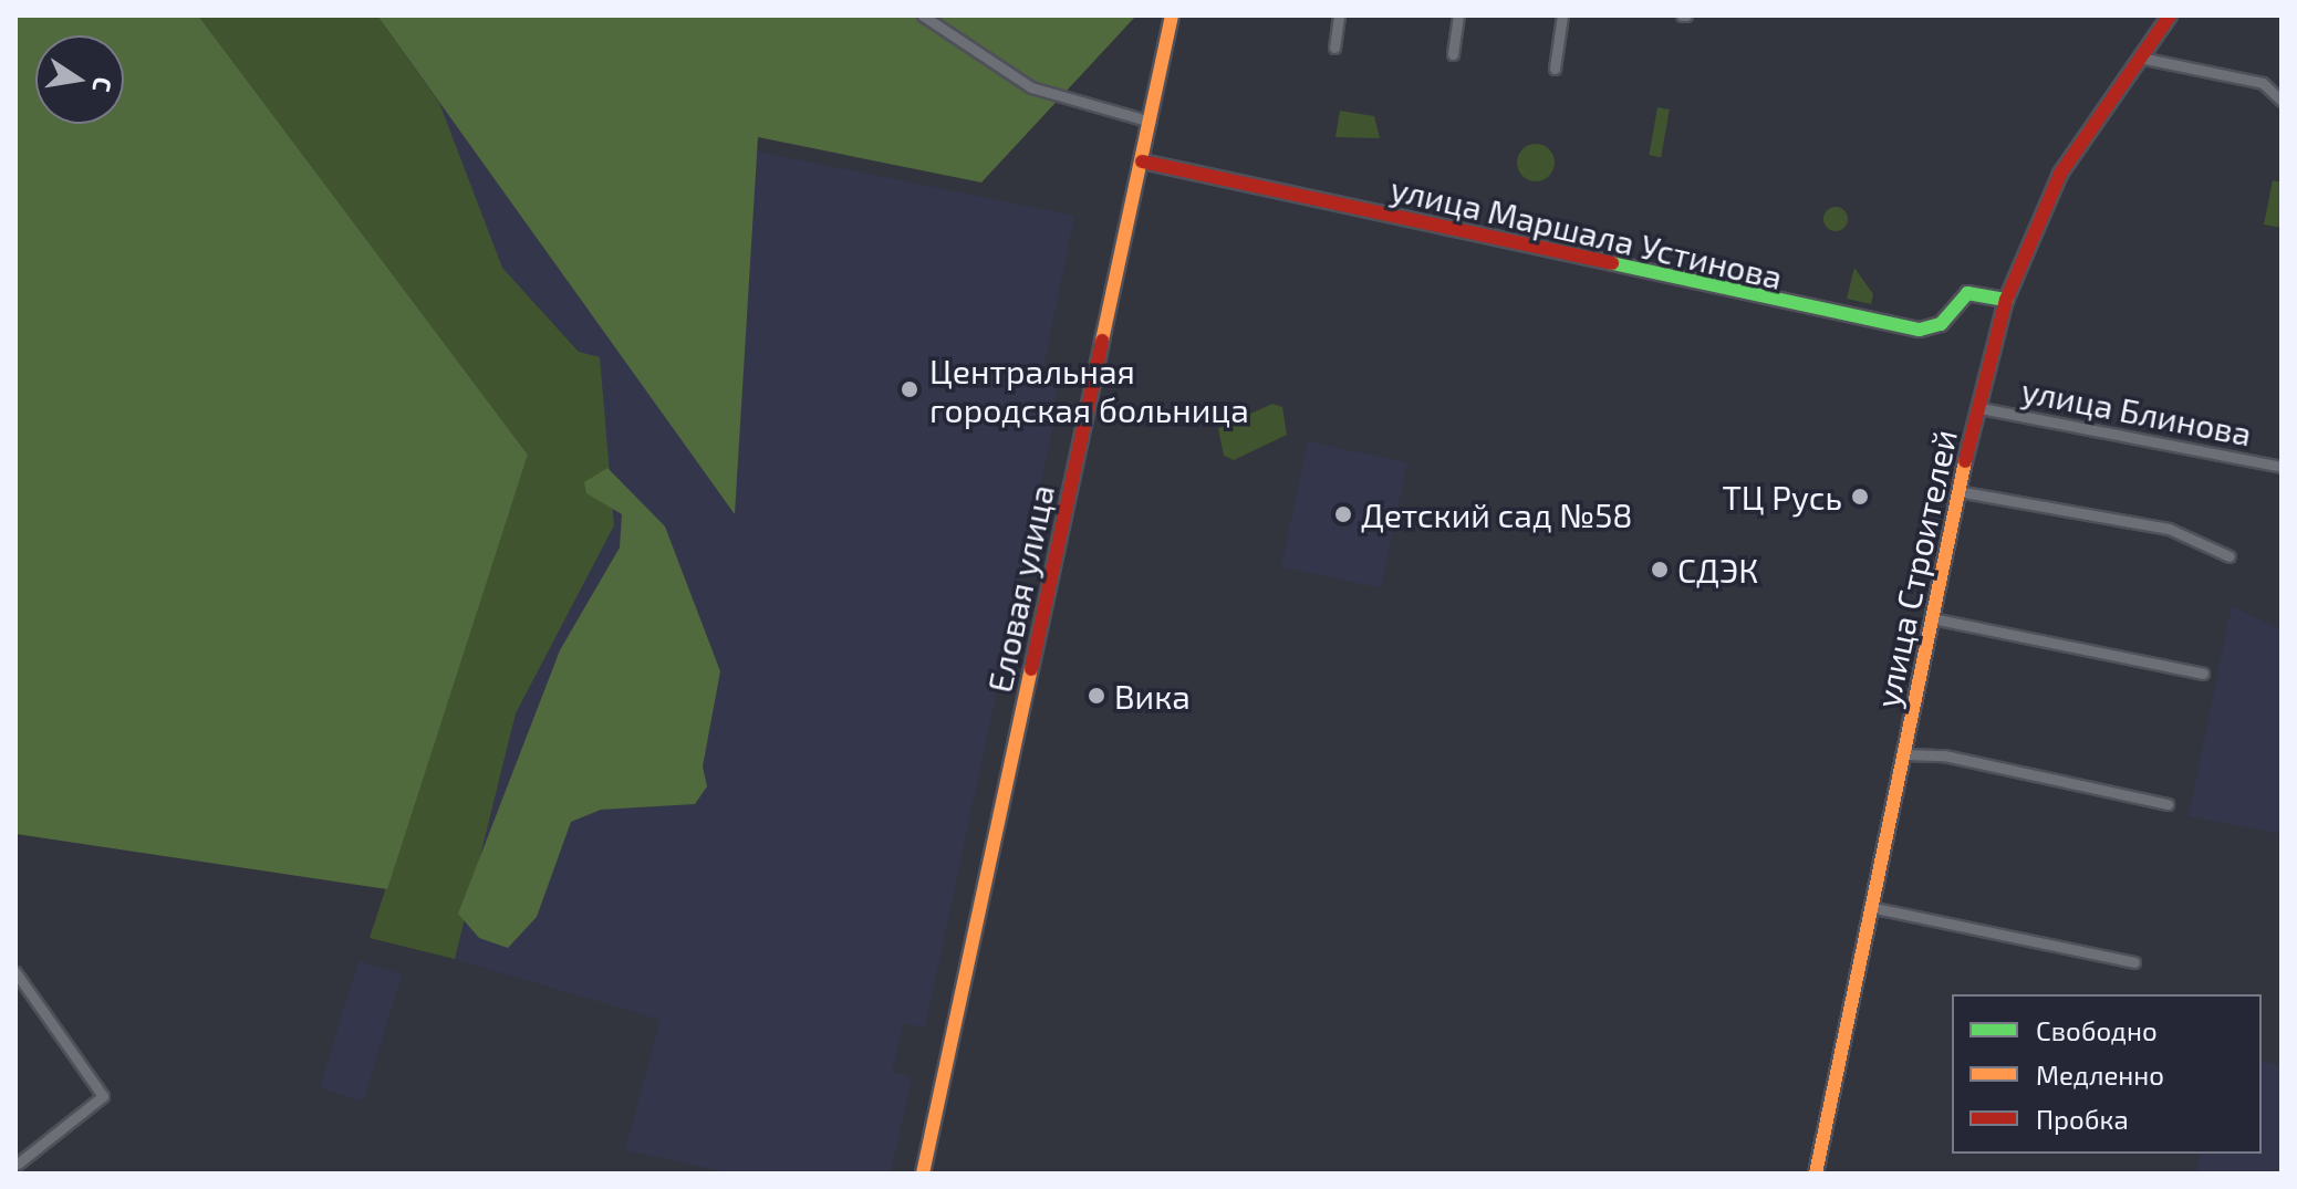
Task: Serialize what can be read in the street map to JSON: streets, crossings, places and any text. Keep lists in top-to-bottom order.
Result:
{
  "streets": {
    "main road": ["улица Маршала Устинова", "улица Строителей", "Еловая улица"],
    "street": ["улица Блинова"]
  },
  "crossings": [
    ["улица Маршала Устинова", "улица Строителей"],
    ["улица Маршала Устинова", "Еловая улица"],
    ["улица Блинова", "улица Строителей"]
  ],
  "places": [
    "Центральная городская больница",
    "ТЦ Русь",
    "Детский сад №58",
    "СДЭК",
    "Вика"
  ],
  "legend": ["Свободно", "Медленно", "Пробка"],
  "north": "right"
}
